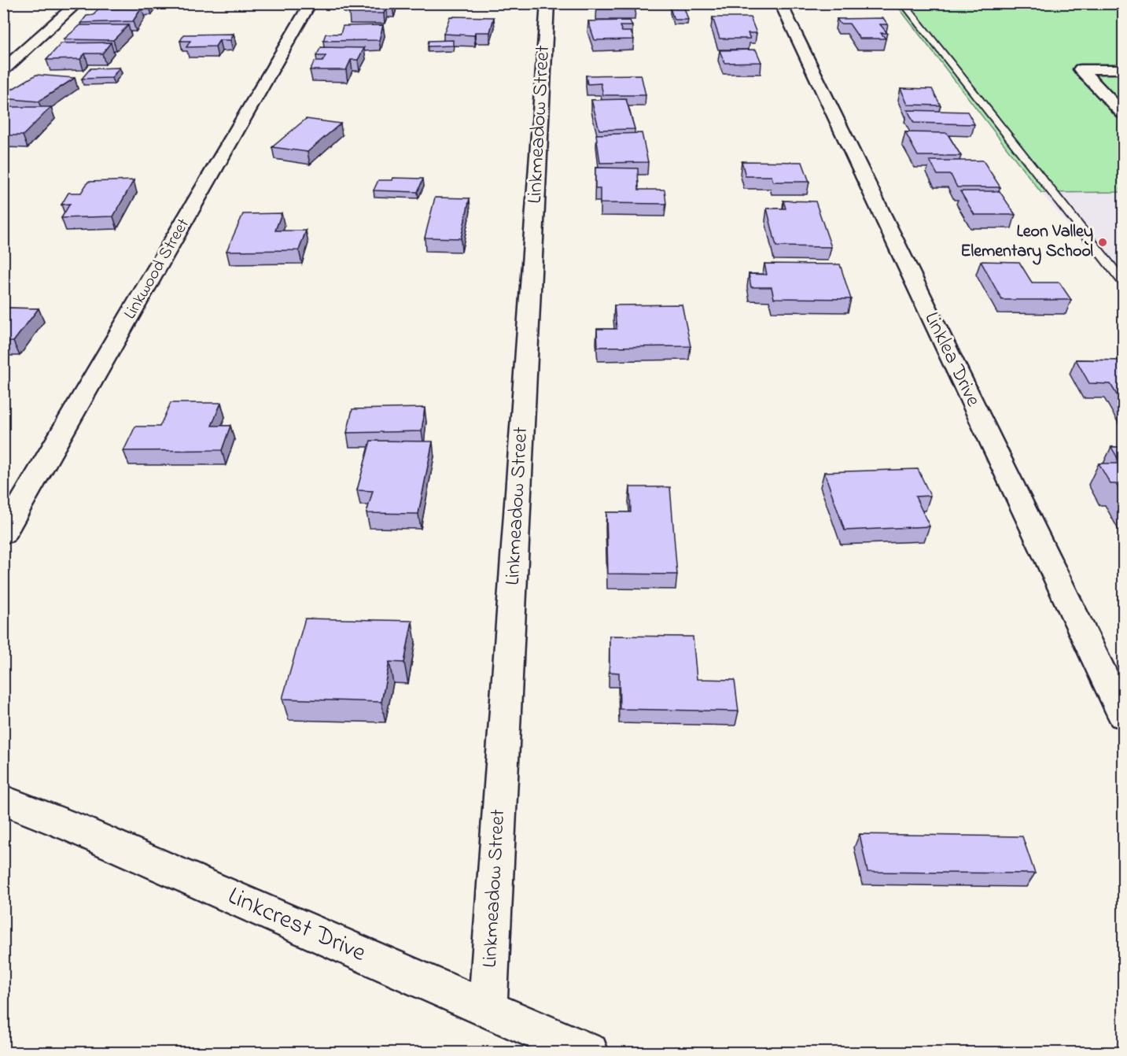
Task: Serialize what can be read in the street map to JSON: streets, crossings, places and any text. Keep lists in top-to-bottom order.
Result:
{
  "streets": {
    "street": [
      "Linkmeadow Street",
      "Linkwood Street",
      "Linklea Drive",
      "Linkcrest Drive"
    ]
  },
  "crossings": [
    ["Linkmeadow Street", "Linkcrest Drive"]
  ],
  "places": ["Leon Valley Elementary School"]
}
